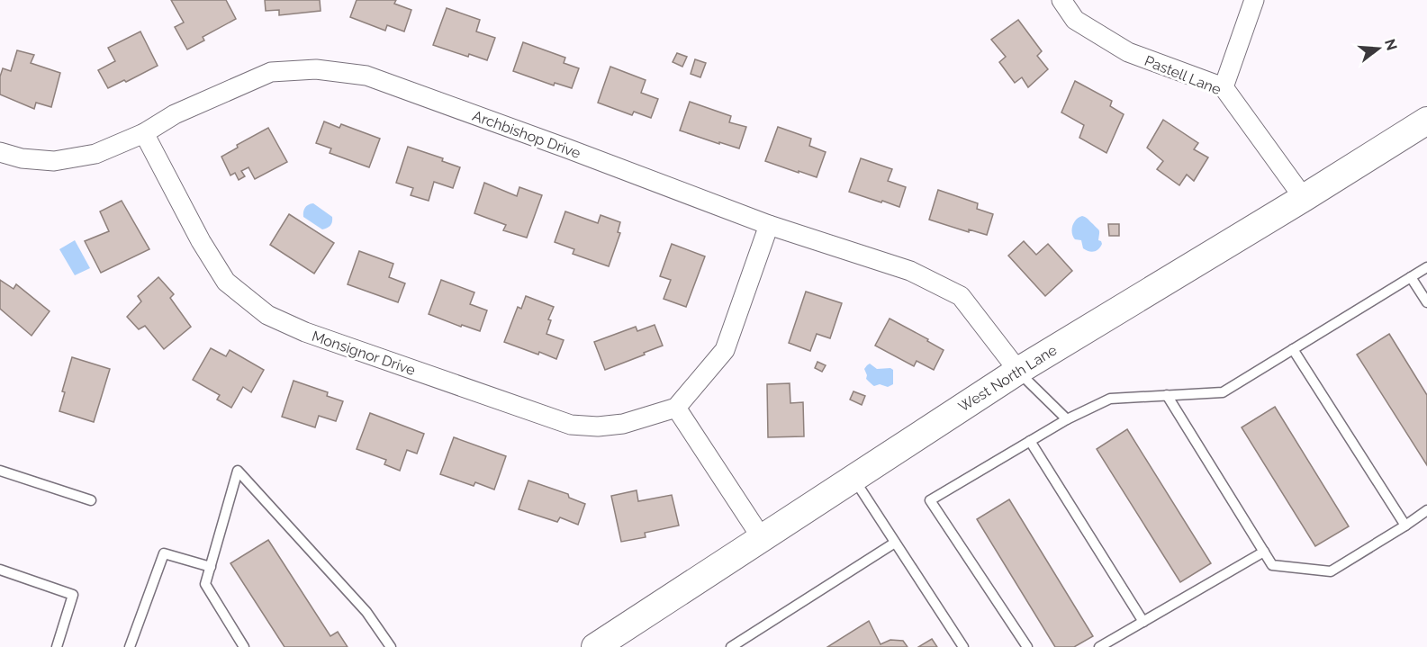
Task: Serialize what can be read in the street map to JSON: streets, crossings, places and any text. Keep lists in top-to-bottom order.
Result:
{
  "streets": {
    "main road": ["West North Lane"],
    "street": ["Pastell Lane", "Archbishop Drive", "Monsignor Drive"]
  },
  "crossings": [
    ["Pastell Lane", "West North Lane"],
    ["Archbishop Drive", "Monsignor Drive"],
    ["Archbishop Drive", "West North Lane"]
  ],
  "north": "right"
}
